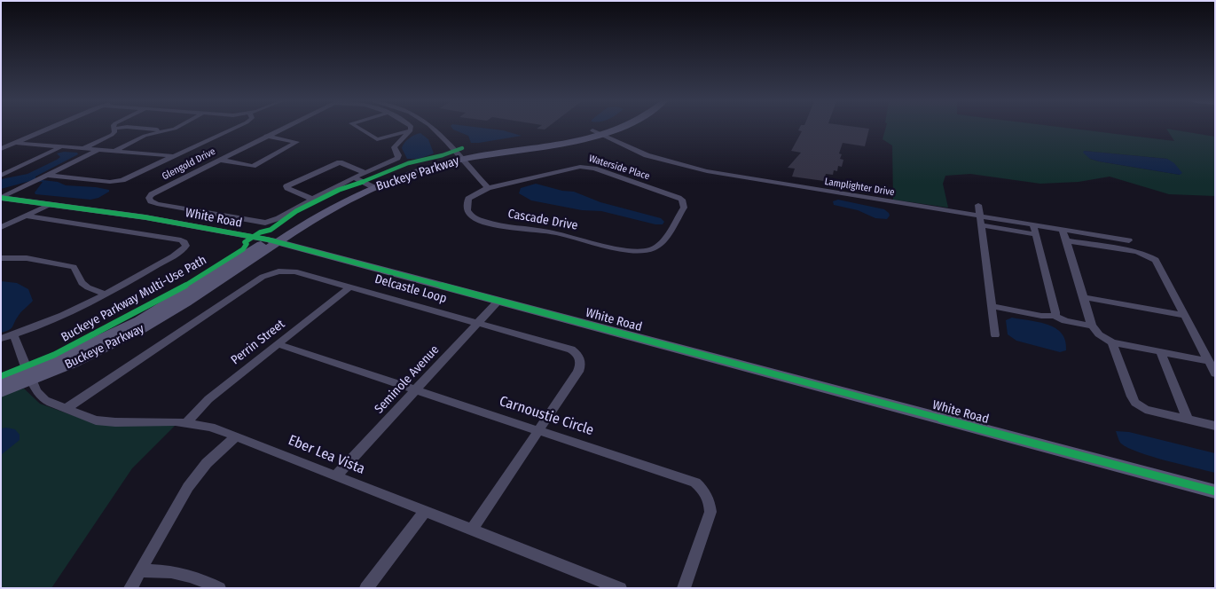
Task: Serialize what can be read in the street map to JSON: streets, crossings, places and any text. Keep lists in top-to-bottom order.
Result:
{
  "streets": {
    "street": [
      "Glengold Drive",
      "Waterside Place",
      "Buckeye Parkway",
      "Lamplighter Drive",
      "White Road",
      "Cascade Drive",
      "Delcastle Loop",
      "Perrin Street",
      "Seminole Avenue",
      "Carnoustie Circle",
      "Eber Lea Vista"
    ],
    "cycle path": ["Buckeye Parkway Multi-Use Path"]
  },
  "crossings": [
    ["Waterside Place", "Cascade Drive"],
    ["Buckeye Parkway", "Lamplighter Drive"],
    ["Buckeye Parkway", "White Road"],
    ["Buckeye Parkway", "Eber Lea Vista"],
    ["White Road", "Seminole Avenue"],
    ["Delcastle Loop", "Perrin Street"],
    ["Delcastle Loop", "Seminole Avenue"],
    ["Delcastle Loop", "Carnoustie Circle"],
    ["Delcastle Loop", "Eber Lea Vista"],
    ["Perrin Street", "Carnoustie Circle"],
    ["Perrin Street", "Eber Lea Vista"],
    ["Seminole Avenue", "Carnoustie Circle"],
    ["Seminole Avenue", "Eber Lea Vista"]
  ]
}
